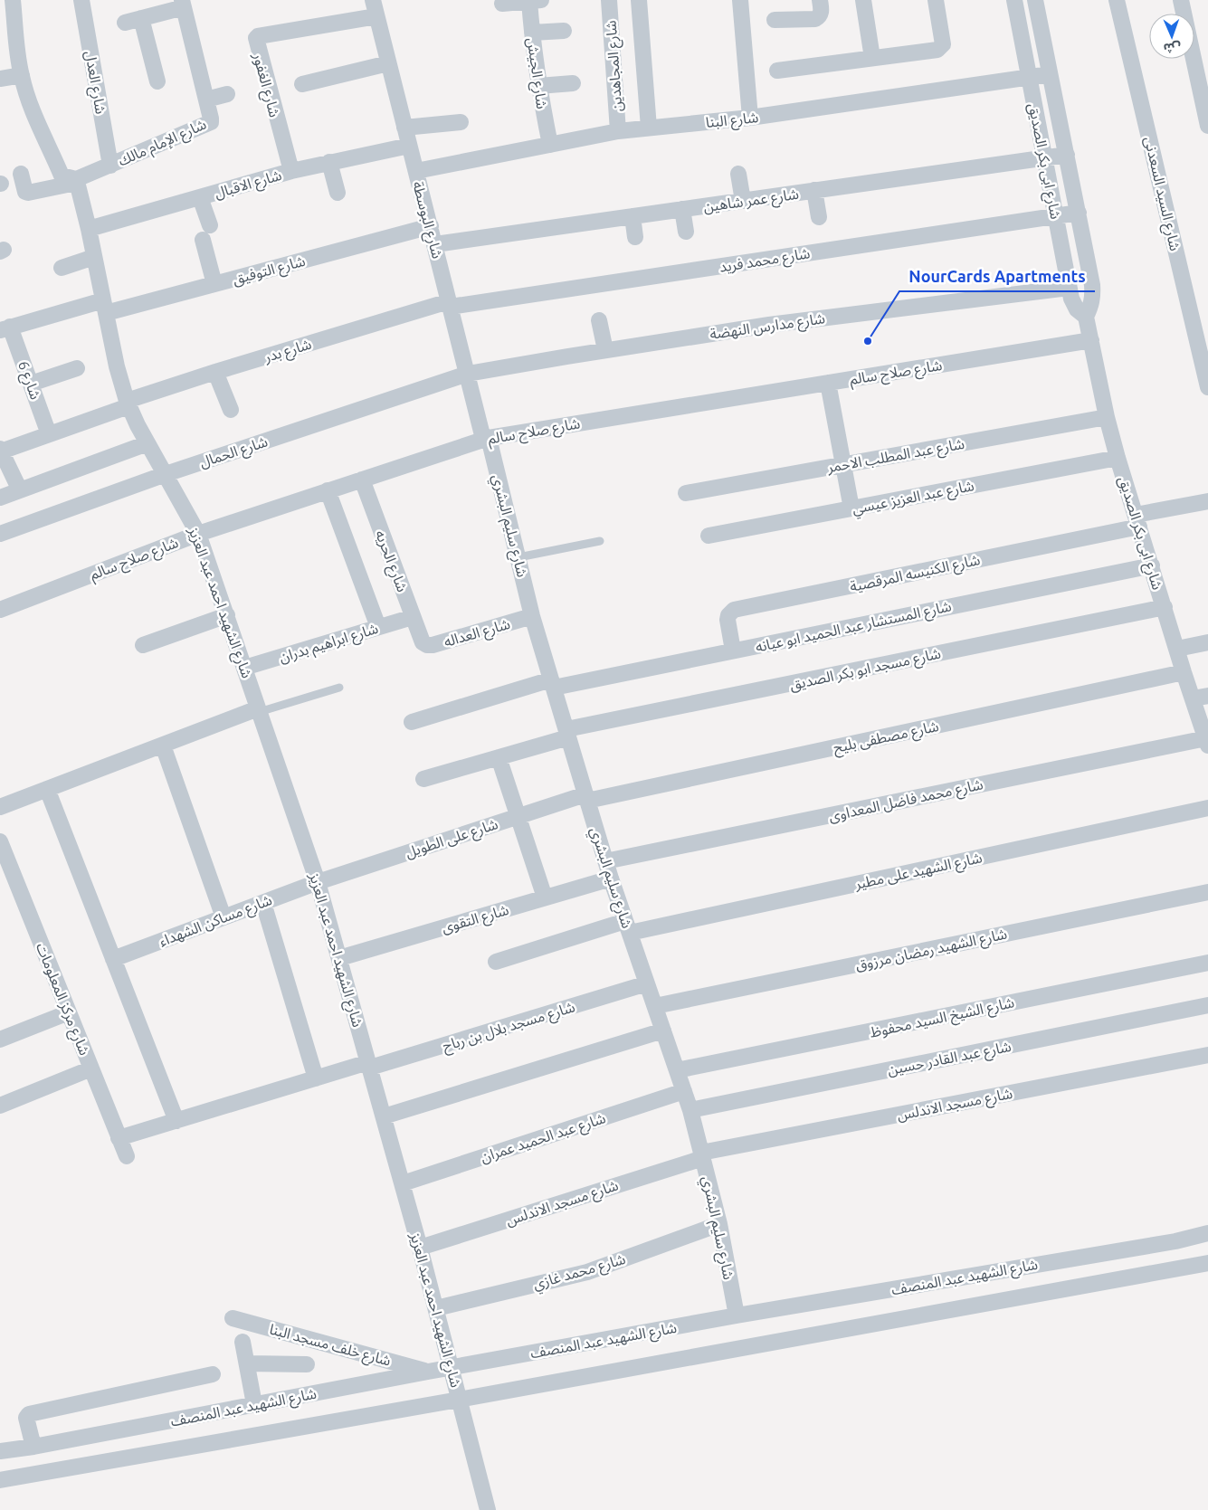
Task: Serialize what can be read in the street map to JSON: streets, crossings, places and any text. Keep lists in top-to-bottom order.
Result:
{
  "streets": {
    "street": [
      "شارع المجاهدين",
      "شارع الجيش",
      "شارع العدل",
      "شارع الغفور",
      "شارع البنا",
      "شارع الإمام مالك",
      "شارع ابى بكر الصديق",
      "شارع الاقبال",
      "شارع السيد السعدنى",
      "شارع عمر شاهين",
      "شارع البوسطة",
      "شارع محمد فريد",
      "شارع التوفيق",
      "شارع مدارس النهضة",
      "شارع بدر",
      "شارع صلاح سالم",
      "شارع 6",
      "شارع الحمال",
      "شارع عبد المطلب الاحمر",
      "شارع عبد العزيز عيسي",
      "شارع سليم البشري",
      "شارع الحريه",
      "شارع الكنيسه المرقصية",
      "شارع الشهيد احمد عبد العزيز",
      "شارع المستشار عبد الحميد ابو عيانه",
      "شارع العداله",
      "شارع ابراهيم بدران",
      "شارع مسجد ابو بكر الصديق",
      "شارع مصطفى بليح",
      "شارع محمد فاضل المعداوى",
      "شارع على الطويل",
      "شارع الشهيد على مطير",
      "شارع التقوى",
      "شارع مساكن الشهداء",
      "شارع الشهيد رمضان مرزوق",
      "شارع مركز المعلومات",
      "شارع الشيخ السيد محفوظ",
      "شارع مسجد بلال بن رباح",
      "شارع عبد القادر حسين",
      "شارع مسجد الاندلس",
      "شارع عبد الحميد عمران",
      "شارع محمد غازي",
      "شارع الشهيد عبد المنصف",
      "شارع خلف مسجد البنا"
    ]
  },
  "crossings": [
    ["شارع المجاهدين", "شارع البنا"],
    ["شارع الجيش", "شارع البنا"],
    ["شارع العدل", "شارع الإمام مالك"],
    ["شارع الغفور", "شارع الاقبال"],
    ["شارع الغفور", "شارع البوسطة"],
    ["شارع البنا", "شارع ابى بكر الصديق"],
    ["شارع البنا", "شارع البوسطة"],
    ["شارع الإمام مالك", "شارع الشهيد احمد عبد العزيز"],
    ["شارع ابى بكر الصديق", "شارع عمر شاهين"],
    ["شارع ابى بكر الصديق", "شارع محمد فريد"],
    ["شارع ابى بكر الصديق", "شارع مدارس النهضة"],
    ["شارع ابى بكر الصديق", "شارع صلاح سالم"],
    ["شارع ابى بكر الصديق", "شارع عبد المطلب الاحمر"],
    ["شارع ابى بكر الصديق", "شارع عبد العزيز عيسي"],
    ["شارع ابى بكر الصديق", "شارع الكنيسه المرقصية"],
    ["شارع ابى بكر الصديق", "شارع المستشار عبد الحميد ابو عيانه"],
    ["شارع ابى بكر الصديق", "شارع مسجد ابو بكر الصديق"],
    ["شارع ابى بكر الصديق", "شارع مصطفى بليح"],
    ["شارع ابى بكر الصديق", "شارع محمد فاضل المعداوى"],
    ["شارع الاقبال", "شارع البوسطة"],
    ["شارع الاقبال", "شارع الشهيد احمد عبد العزيز"],
    ["شارع عمر شاهين", "شارع البوسطة"],
    ["شارع البوسطة", "شارع محمد فريد"],
    ["شارع البوسطة", "شارع التوفيق"],
    ["شارع البوسطة", "شارع مدارس النهضة"],
    ["شارع البوسطة", "شارع بدر"],
    ["شارع البوسطة", "شارع صلاح سالم"],
    ["شارع البوسطة", "شارع الحمال"],
    ["شارع البوسطة", "شارع سليم البشري"],
    ["شارع محمد فريد", "شارع بدر"],
    ["شارع التوفيق", "شارع 6"],
    ["شارع التوفيق", "شارع الشهيد احمد عبد العزيز"],
    ["شارع مدارس النهضة", "شارع الحمال"],
    ["شارع بدر", "شارع 6"],
    ["شارع بدر", "شارع الشهيد احمد عبد العزيز"],
    ["شارع صلاح سالم", "شارع سليم البشري"],
    ["شارع صلاح سالم", "شارع الحريه"],
    ["شارع صلاح سالم", "شارع الشهيد احمد عبد العزيز"],
    ["شارع الحمال", "شارع الشهيد احمد عبد العزيز"],
    ["شارع سليم البشري", "شارع المستشار عبد الحميد ابو عيانه"],
    ["شارع سليم البشري", "شارع العداله"],
    ["شارع سليم البشري", "شارع مسجد ابو بكر الصديق"],
    ["شارع سليم البشري", "شارع مصطفى بليح"],
    ["شارع سليم البشري", "شارع محمد فاضل المعداوى"],
    ["شارع سليم البشري", "شارع على الطويل"],
    ["شارع سليم البشري", "شارع الشهيد على مطير"],
    ["شارع سليم البشري", "شارع التقوى"],
    ["شارع سليم البشري", "شارع الشهيد رمضان مرزوق"],
    ["شارع سليم البشري", "شارع الشيخ السيد محفوظ"],
    ["شارع سليم البشري", "شارع مسجد بلال بن رباح"],
    ["شارع سليم البشري", "شارع عبد القادر حسين"],
    ["شارع سليم البشري", "شارع مسجد الاندلس"],
    ["شارع سليم البشري", "شارع عبد الحميد عمران"],
    ["شارع سليم البشري", "شارع محمد غازي"],
    ["شارع سليم البشري", "شارع الشهيد عبد المنصف"],
    ["شارع الحريه", "شارع العداله"],
    ["شارع الحريه", "شارع ابراهيم بدران"],
    ["شارع الكنيسه المرقصية", "شارع المستشار عبد الحميد ابو عيانه"],
    ["شارع الشهيد احمد عبد العزيز", "شارع ابراهيم بدران"],
    ["شارع الشهيد احمد عبد العزيز", "شارع على الطويل"],
    ["شارع الشهيد احمد عبد العزيز", "شارع التقوى"],
    ["شارع الشهيد احمد عبد العزيز", "شارع مساكن الشهداء"],
    ["شارع الشهيد احمد عبد العزيز", "شارع مسجد بلال بن رباح"],
    ["شارع الشهيد احمد عبد العزيز", "شارع مسجد الاندلس"],
    ["شارع الشهيد احمد عبد العزيز", "شارع عبد الحميد عمران"],
    ["شارع الشهيد احمد عبد العزيز", "شارع محمد غازي"],
    ["شارع الشهيد احمد عبد العزيز", "شارع الشهيد عبد المنصف"],
    ["شارع مصطفى بليح", "شارع على الطويل"],
    ["شارع على الطويل", "شارع مساكن الشهداء"],
    ["شارع مركز المعلومات", "شارع مسجد بلال بن رباح"],
    ["شارع الشهيد عبد المنصف", "شارع خلف مسجد البنا"]
  ],
  "places": ["NourCards Apartments"],
  "north": "bottom"
}
